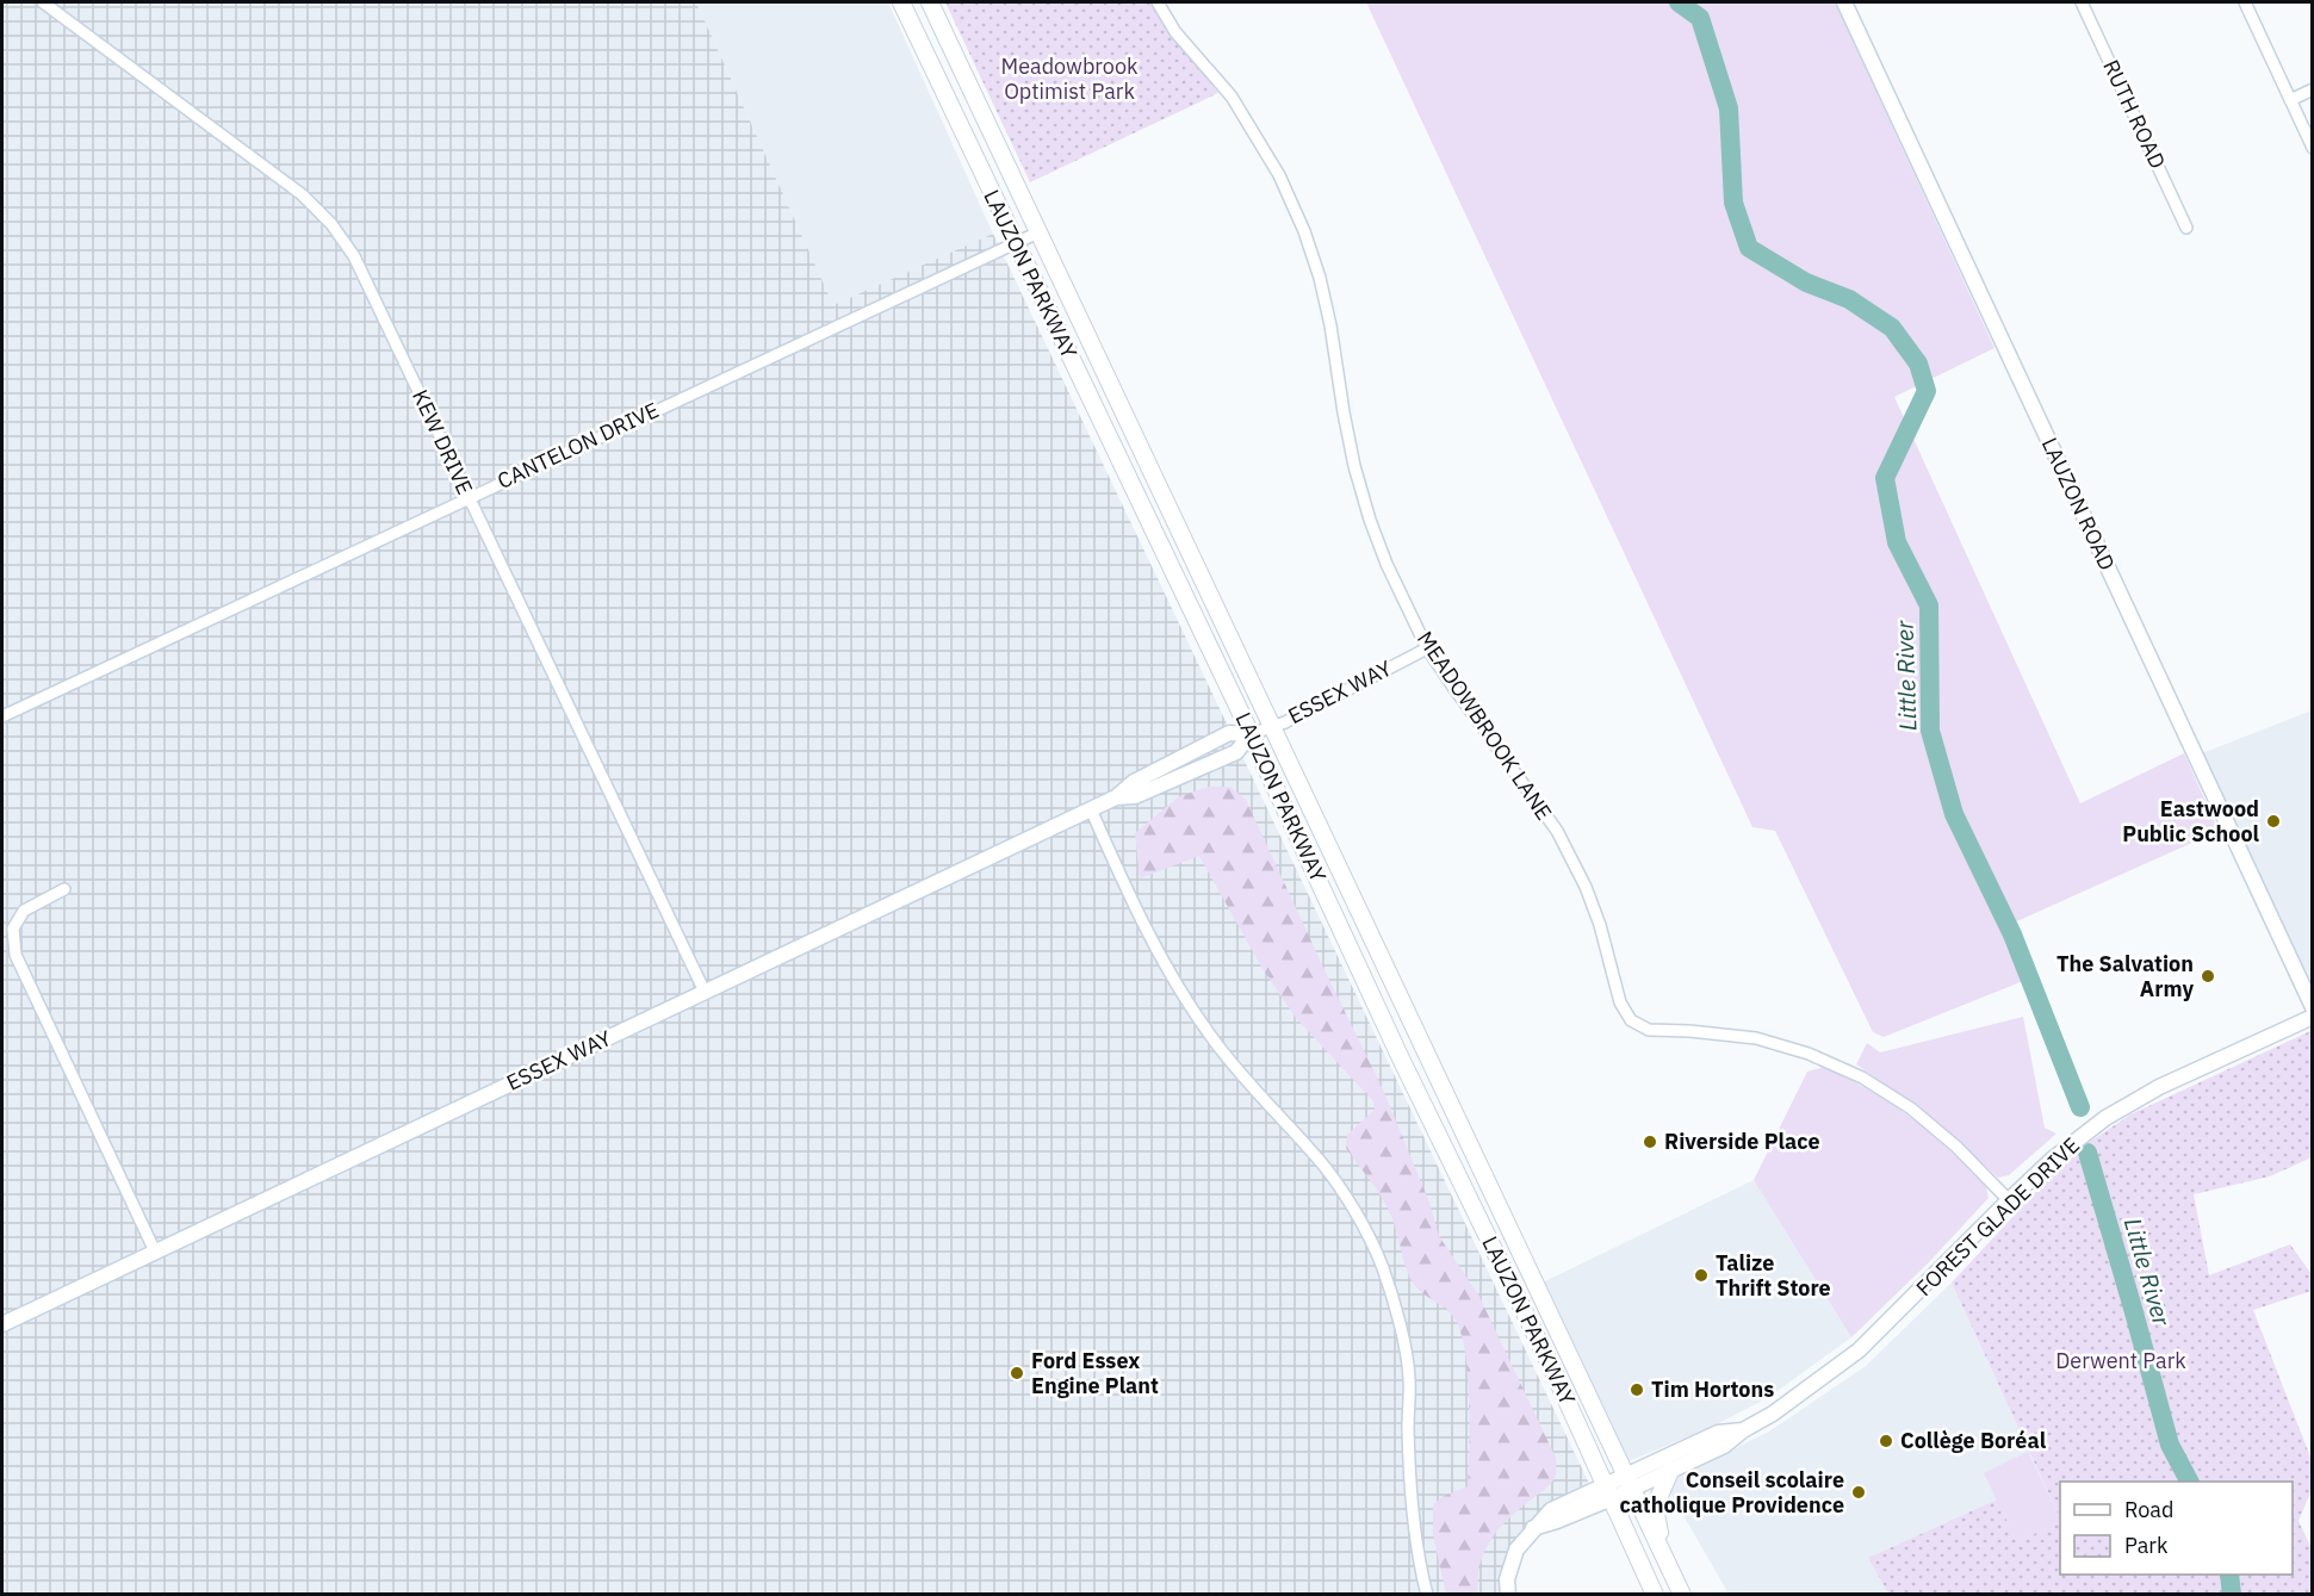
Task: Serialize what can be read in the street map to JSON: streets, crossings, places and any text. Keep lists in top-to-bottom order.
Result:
{
  "streets": {
    "main road": ["LAUZON PARKWAY"],
    "street": [
      "RUTH ROAD",
      "KEW DRIVE",
      "CANTELON DRIVE",
      "LAUZON ROAD",
      "ESSEX WAY",
      "MEADOWBROOK LANE",
      "FOREST GLADE DRIVE"
    ]
  },
  "crossings": [
    ["LAUZON PARKWAY", "CANTELON DRIVE"],
    ["LAUZON PARKWAY", "ESSEX WAY"],
    ["LAUZON PARKWAY", "FOREST GLADE DRIVE"],
    ["KEW DRIVE", "CANTELON DRIVE"],
    ["KEW DRIVE", "ESSEX WAY"],
    ["ESSEX WAY", "MEADOWBROOK LANE"],
    ["MEADOWBROOK LANE", "FOREST GLADE DRIVE"]
  ],
  "water": ["Little River"],
  "parks": ["Meadowbrook Optimist Park", "Derwent Park"],
  "places": [
    "Eastwood Public School",
    "The Salvation Army",
    "Riverside Place",
    "Talize Thrift Store",
    "Ford Essex Engine Plant",
    "Tim Hortons",
    "Collège Boréal",
    "Conseil scolaire catholique Providence"
  ],
  "legend": ["Road", "Park"]
}
